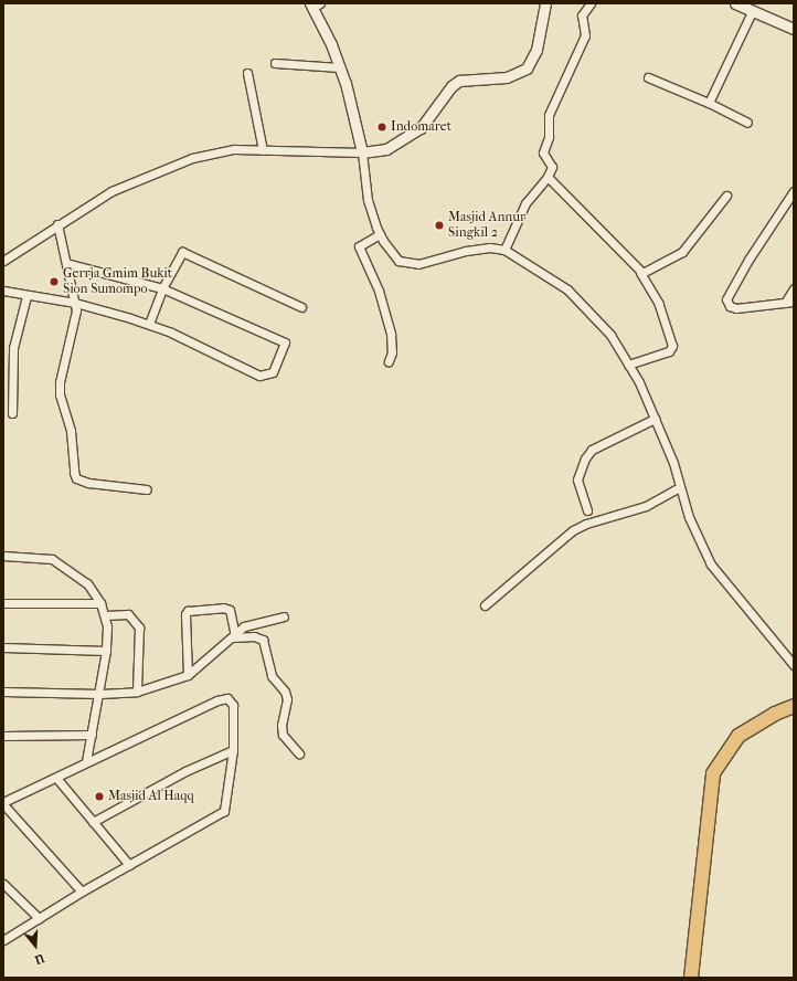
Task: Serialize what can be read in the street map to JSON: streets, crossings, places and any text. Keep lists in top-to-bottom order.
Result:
{
  "places": [
    "Indomaret",
    "Masjid Annur Singkil 2",
    "Gerrja Gmim Bukit Sion Sumompo",
    "Masjid Al Haqq"
  ],
  "north": "bottom"
}
